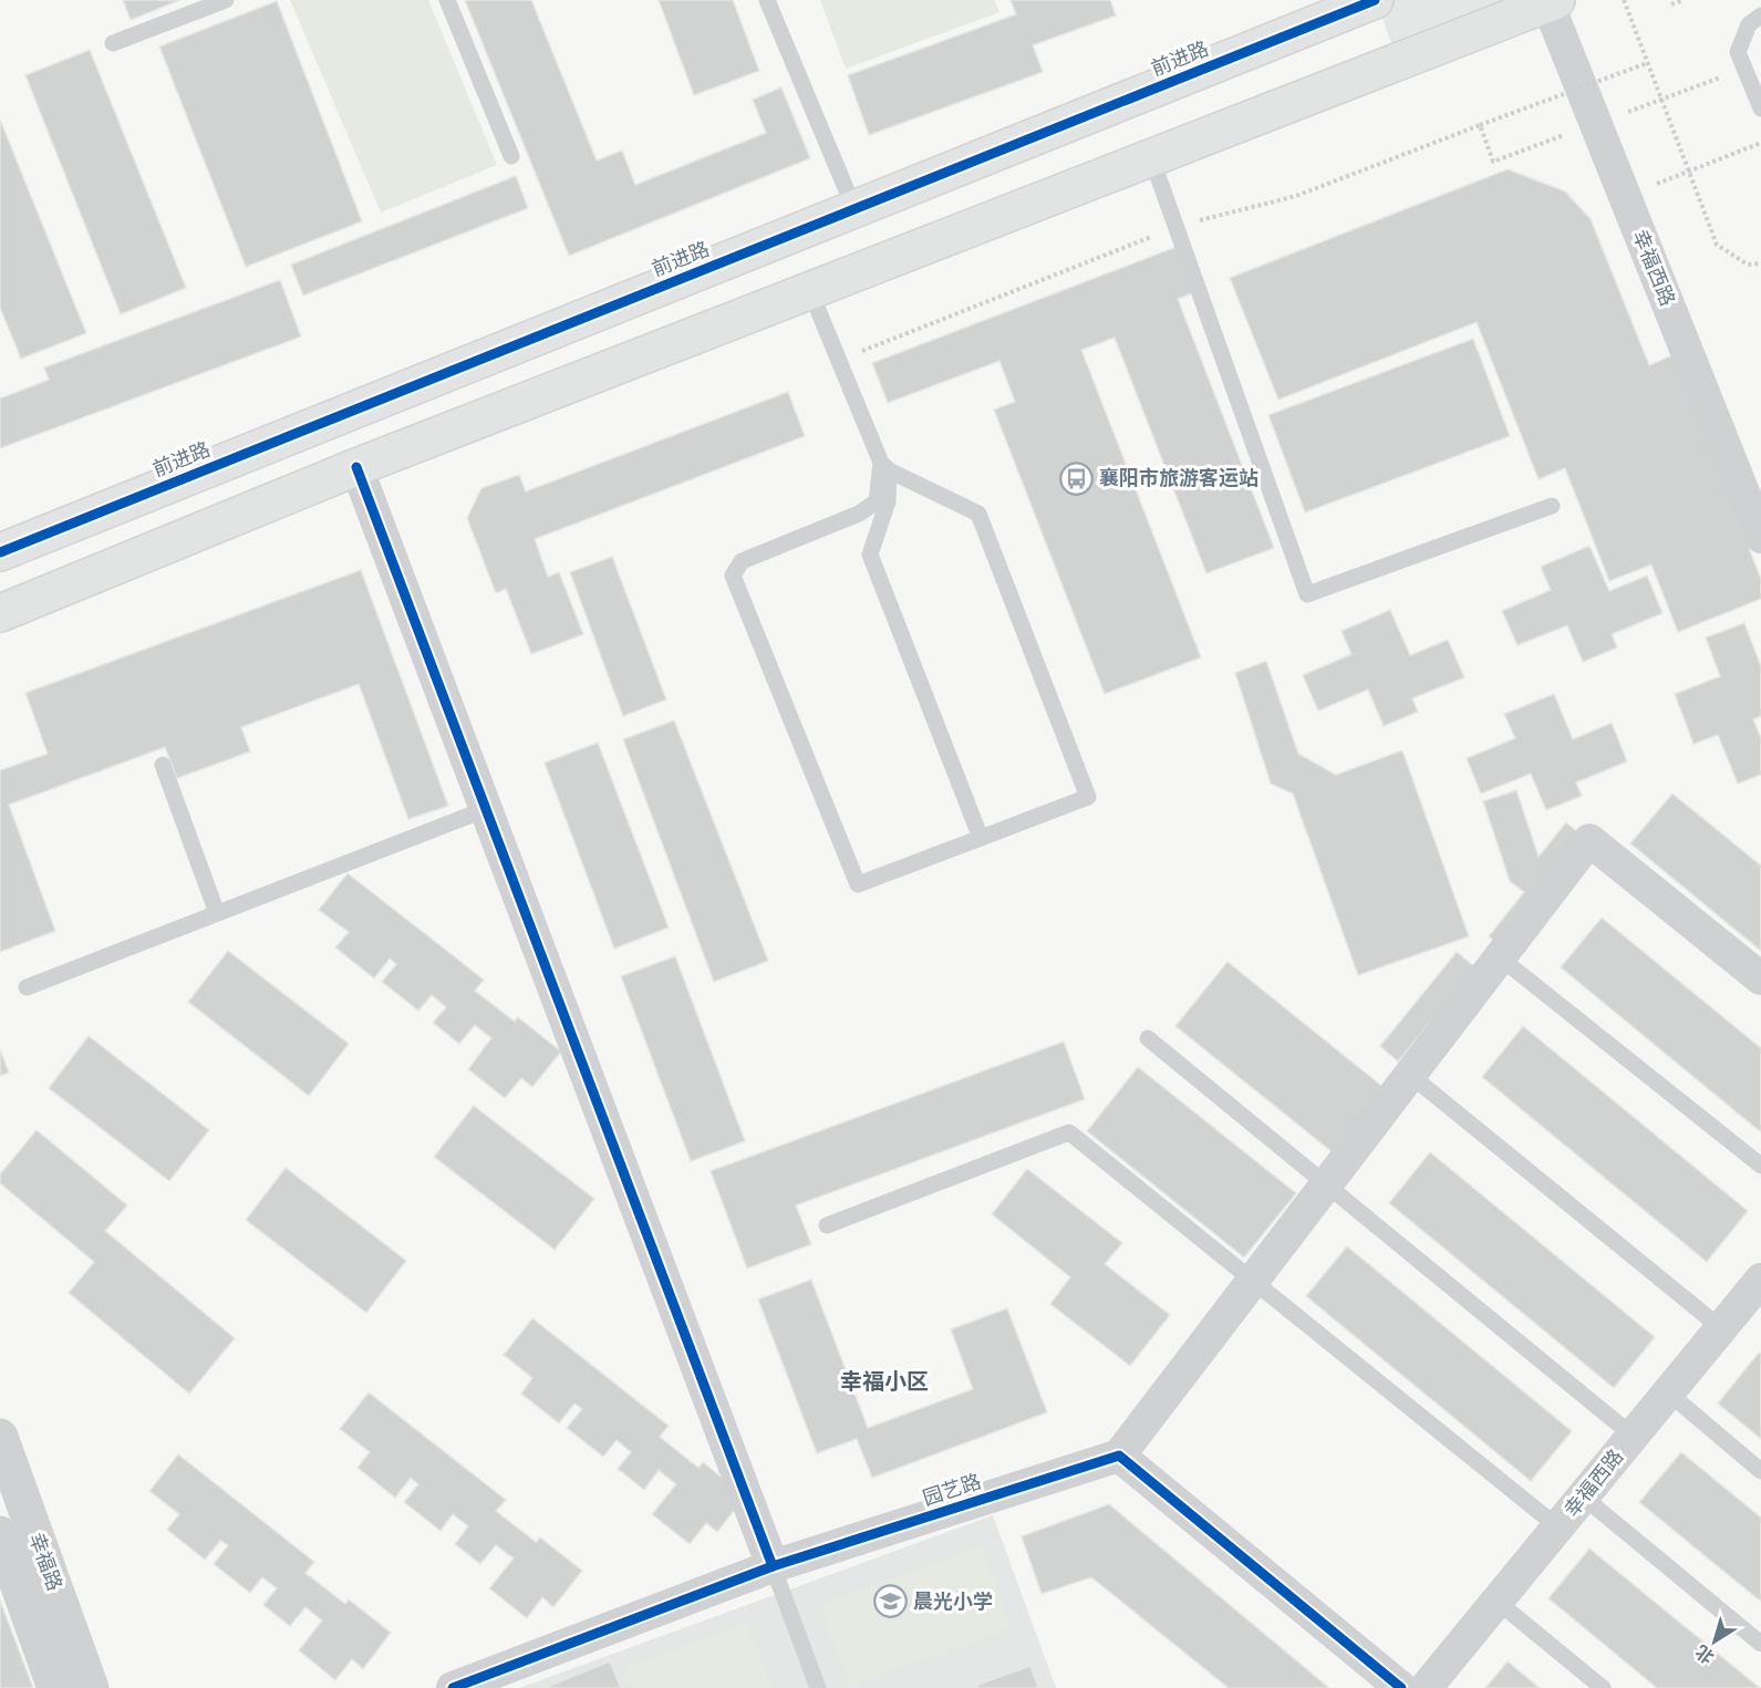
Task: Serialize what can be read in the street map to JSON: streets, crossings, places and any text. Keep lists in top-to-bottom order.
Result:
{
  "streets": {
    "main road": ["前进路"],
    "street": ["幸福西路", "园艺路", "幸福路"]
  },
  "districts": ["幸福小区"],
  "places": {
    "bus stop": ["襄阳市旅游客运站"],
    "school or university": ["晨光小学"]
  },
  "north": "bottom left"
}
